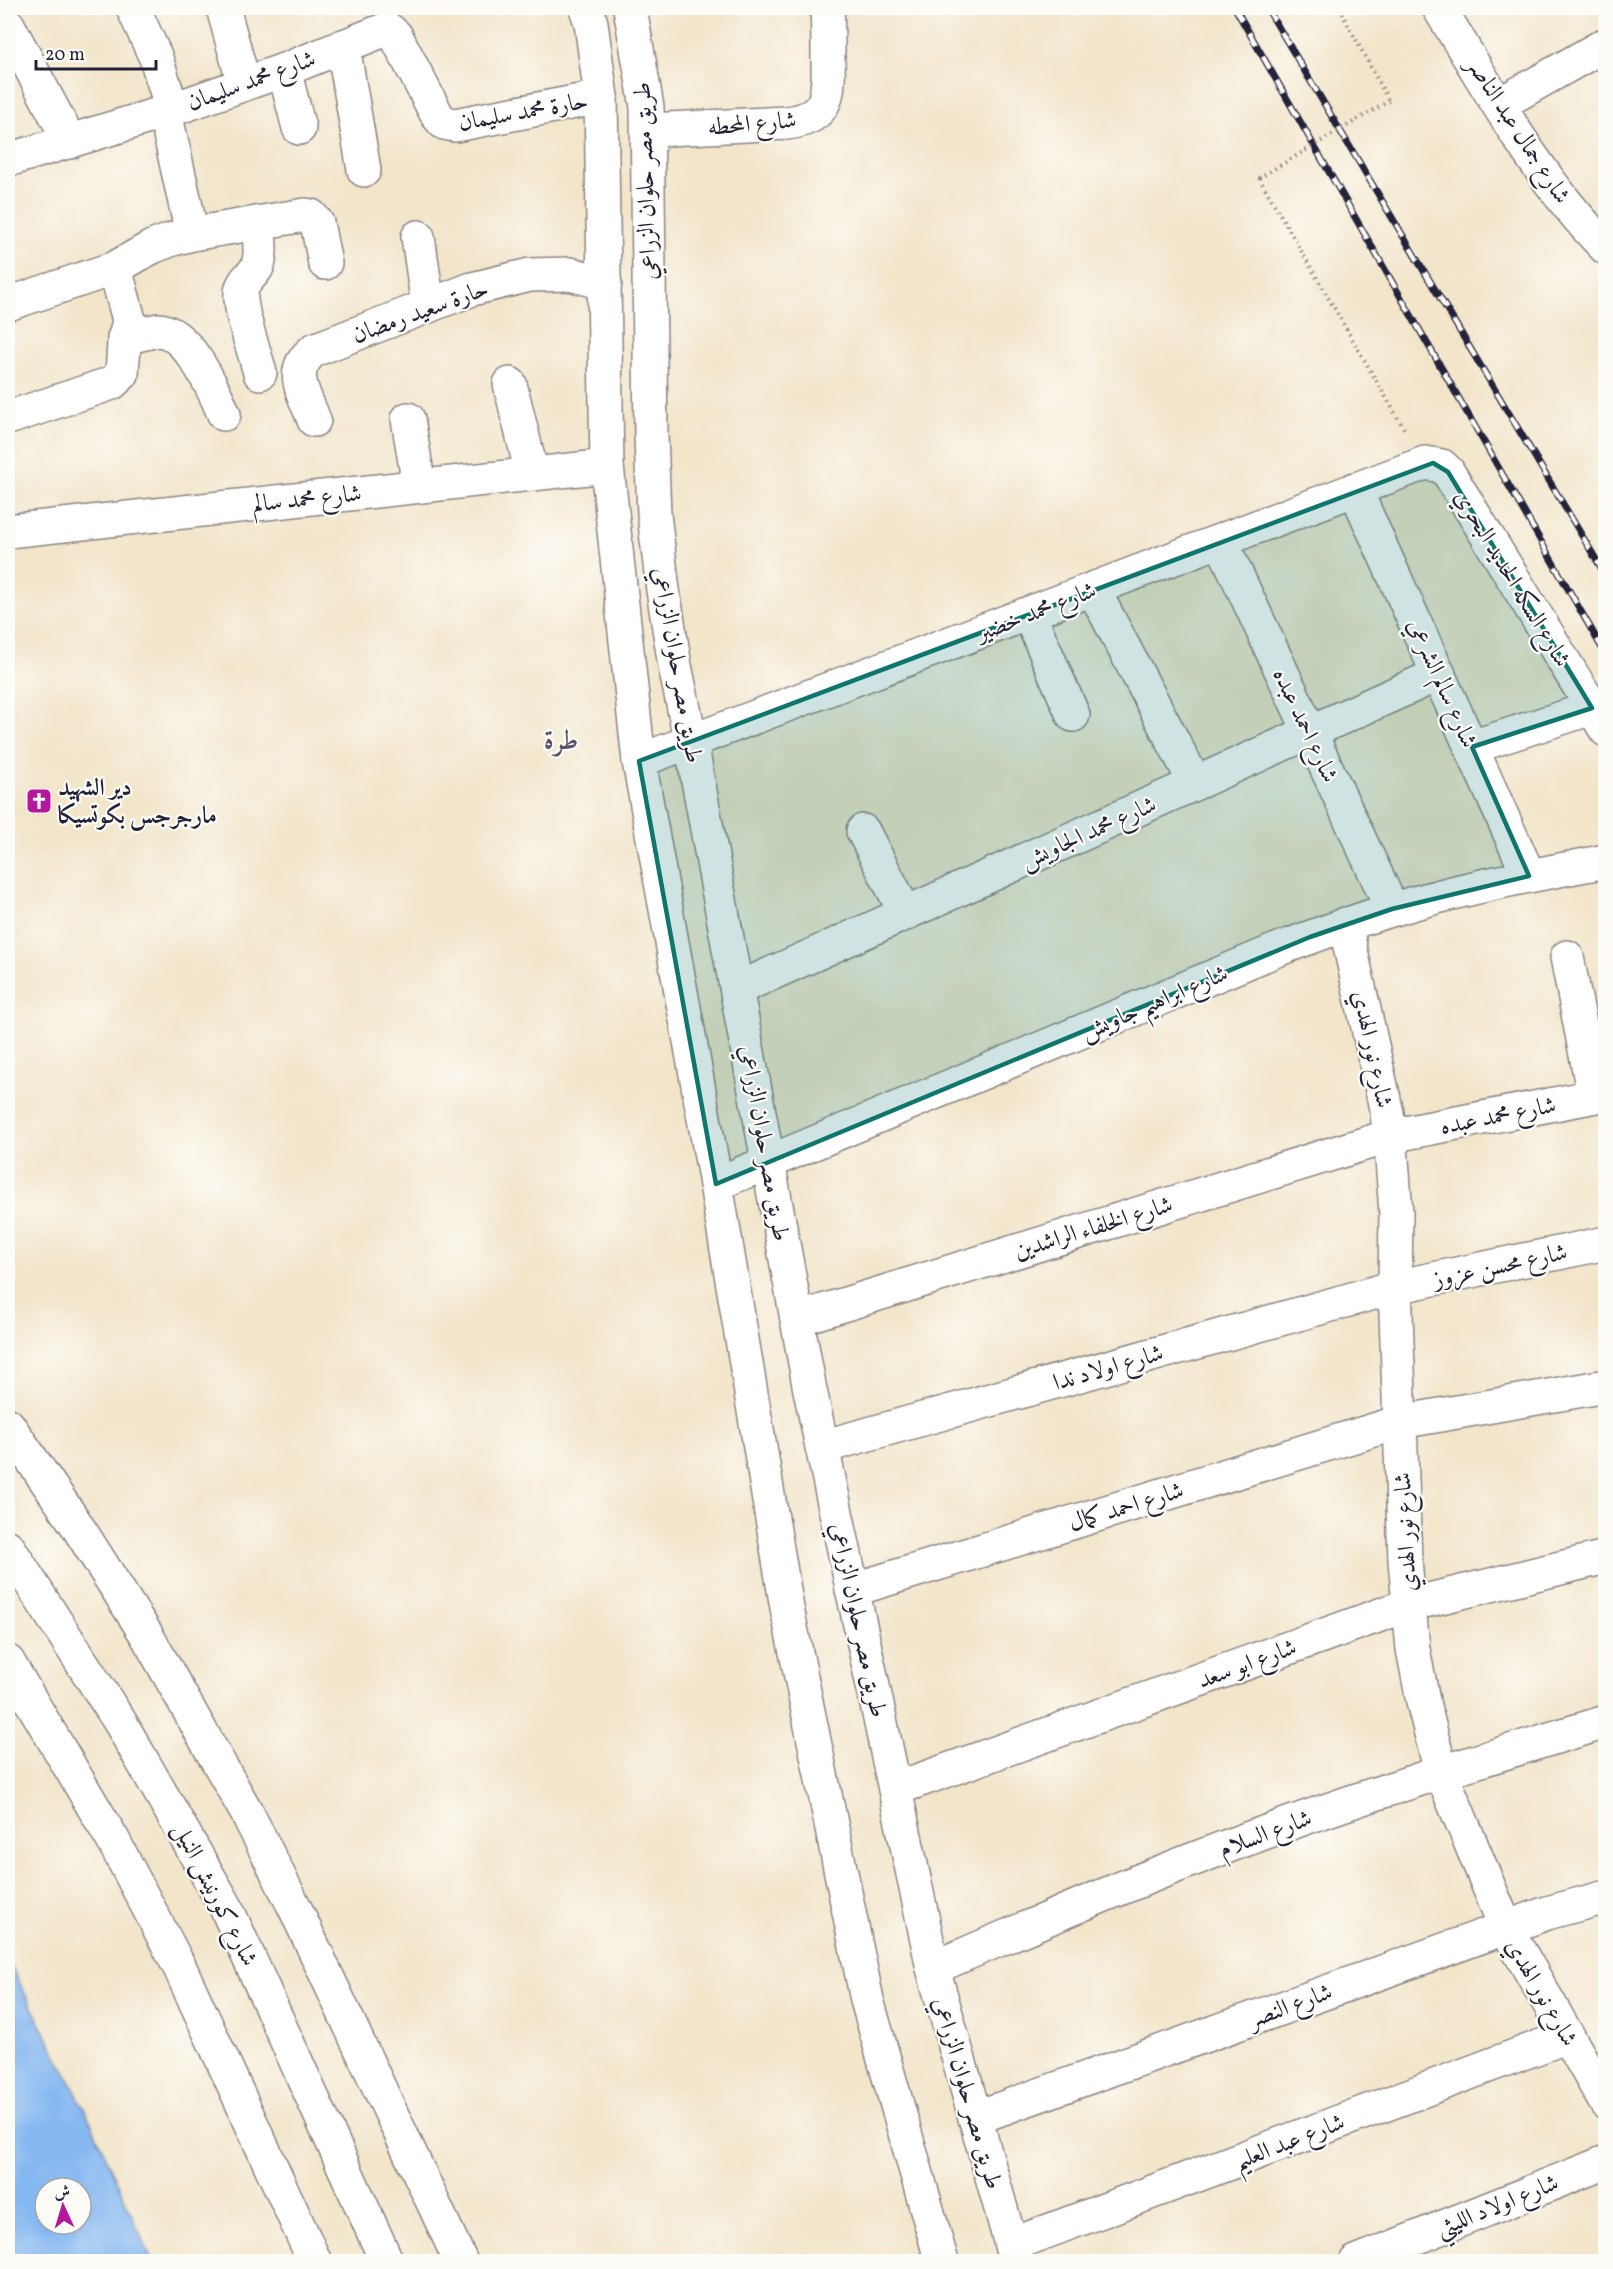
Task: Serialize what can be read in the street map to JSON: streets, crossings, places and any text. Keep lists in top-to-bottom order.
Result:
{
  "streets": {
    "main road": [
      "شارع محمد سليمان",
      "حارة محمد سليمان",
      "شارع المحطه",
      "شارع جمال عبد الناصر",
      "طريق مصر حلوان الزراعي",
      "حارة سعيد رمضان",
      "شارع محمد سالم",
      "شارع السكه الحديد البحري",
      "شارع محمد خضير",
      "شارع سالم الشرعي",
      "شارع احمد عبده",
      "شارع محمد الجاويش",
      "شارع ابراهيم جاويش",
      "شارع نور الهدي",
      "شارع محمد عبده",
      "شارع الخلفاء الراشدين",
      "شارع محسن عزوز",
      "شارع اولاد ندا",
      "شارع احمد كمال",
      "شارع ابو سعد",
      "شارع السلام",
      "شارع كورنيش النيل",
      "شارع النصر",
      "شارع عبد العليم",
      "شارع اولاد الليثي"
    ]
  },
  "crossings": [
    ["شارع محمد سليمان", "حارة محمد سليمان"],
    ["حارة محمد سليمان", "طريق مصر حلوان الزراعي"],
    ["شارع المحطه", "طريق مصر حلوان الزراعي"],
    ["طريق مصر حلوان الزراعي", "حارة سعيد رمضان"],
    ["طريق مصر حلوان الزراعي", "شارع محمد سالم"],
    ["طريق مصر حلوان الزراعي", "شارع محمد خضير"],
    ["طريق مصر حلوان الزراعي", "شارع محمد الجاويش"],
    ["طريق مصر حلوان الزراعي", "شارع ابراهيم جاويش"],
    ["طريق مصر حلوان الزراعي", "شارع الخلفاء الراشدين"],
    ["طريق مصر حلوان الزراعي", "شارع اولاد ندا"],
    ["طريق مصر حلوان الزراعي", "شارع احمد كمال"],
    ["طريق مصر حلوان الزراعي", "شارع ابو سعد"],
    ["طريق مصر حلوان الزراعي", "شارع السلام"],
    ["طريق مصر حلوان الزراعي", "شارع النصر"],
    ["طريق مصر حلوان الزراعي", "شارع عبد العليم"],
    ["شارع السكه الحديد البحري", "شارع محمد خضير"],
    ["شارع محمد خضير", "شارع سالم الشرعي"],
    ["شارع محمد خضير", "شارع احمد عبده"],
    ["شارع سالم الشرعي", "شارع محمد الجاويش"],
    ["شارع سالم الشرعي", "شارع ابراهيم جاويش"],
    ["شارع احمد عبده", "شارع محمد الجاويش"],
    ["شارع احمد عبده", "شارع ابراهيم جاويش"],
    ["شارع ابراهيم جاويش", "شارع نور الهدي"],
    ["شارع نور الهدي", "شارع محمد عبده"],
    ["شارع نور الهدي", "شارع الخلفاء الراشدين"],
    ["شارع نور الهدي", "شارع محسن عزوز"],
    ["شارع نور الهدي", "شارع اولاد ندا"],
    ["شارع نور الهدي", "شارع احمد كمال"],
    ["شارع نور الهدي", "شارع ابو سعد"],
    ["شارع نور الهدي", "شارع السلام"],
    ["شارع نور الهدي", "شارع النصر"],
    ["شارع نور الهدي", "شارع عبد العليم"],
    ["شارع محمد عبده", "شارع الخلفاء الراشدين"],
    ["شارع محسن عزوز", "شارع اولاد ندا"]
  ],
  "districts": ["طرة"],
  "places": {
    "church": ["دير الشهيد مارجرجس بكوتسيكا"]
  },
  "scale_bar": "20 m",
  "north": "top"
}
